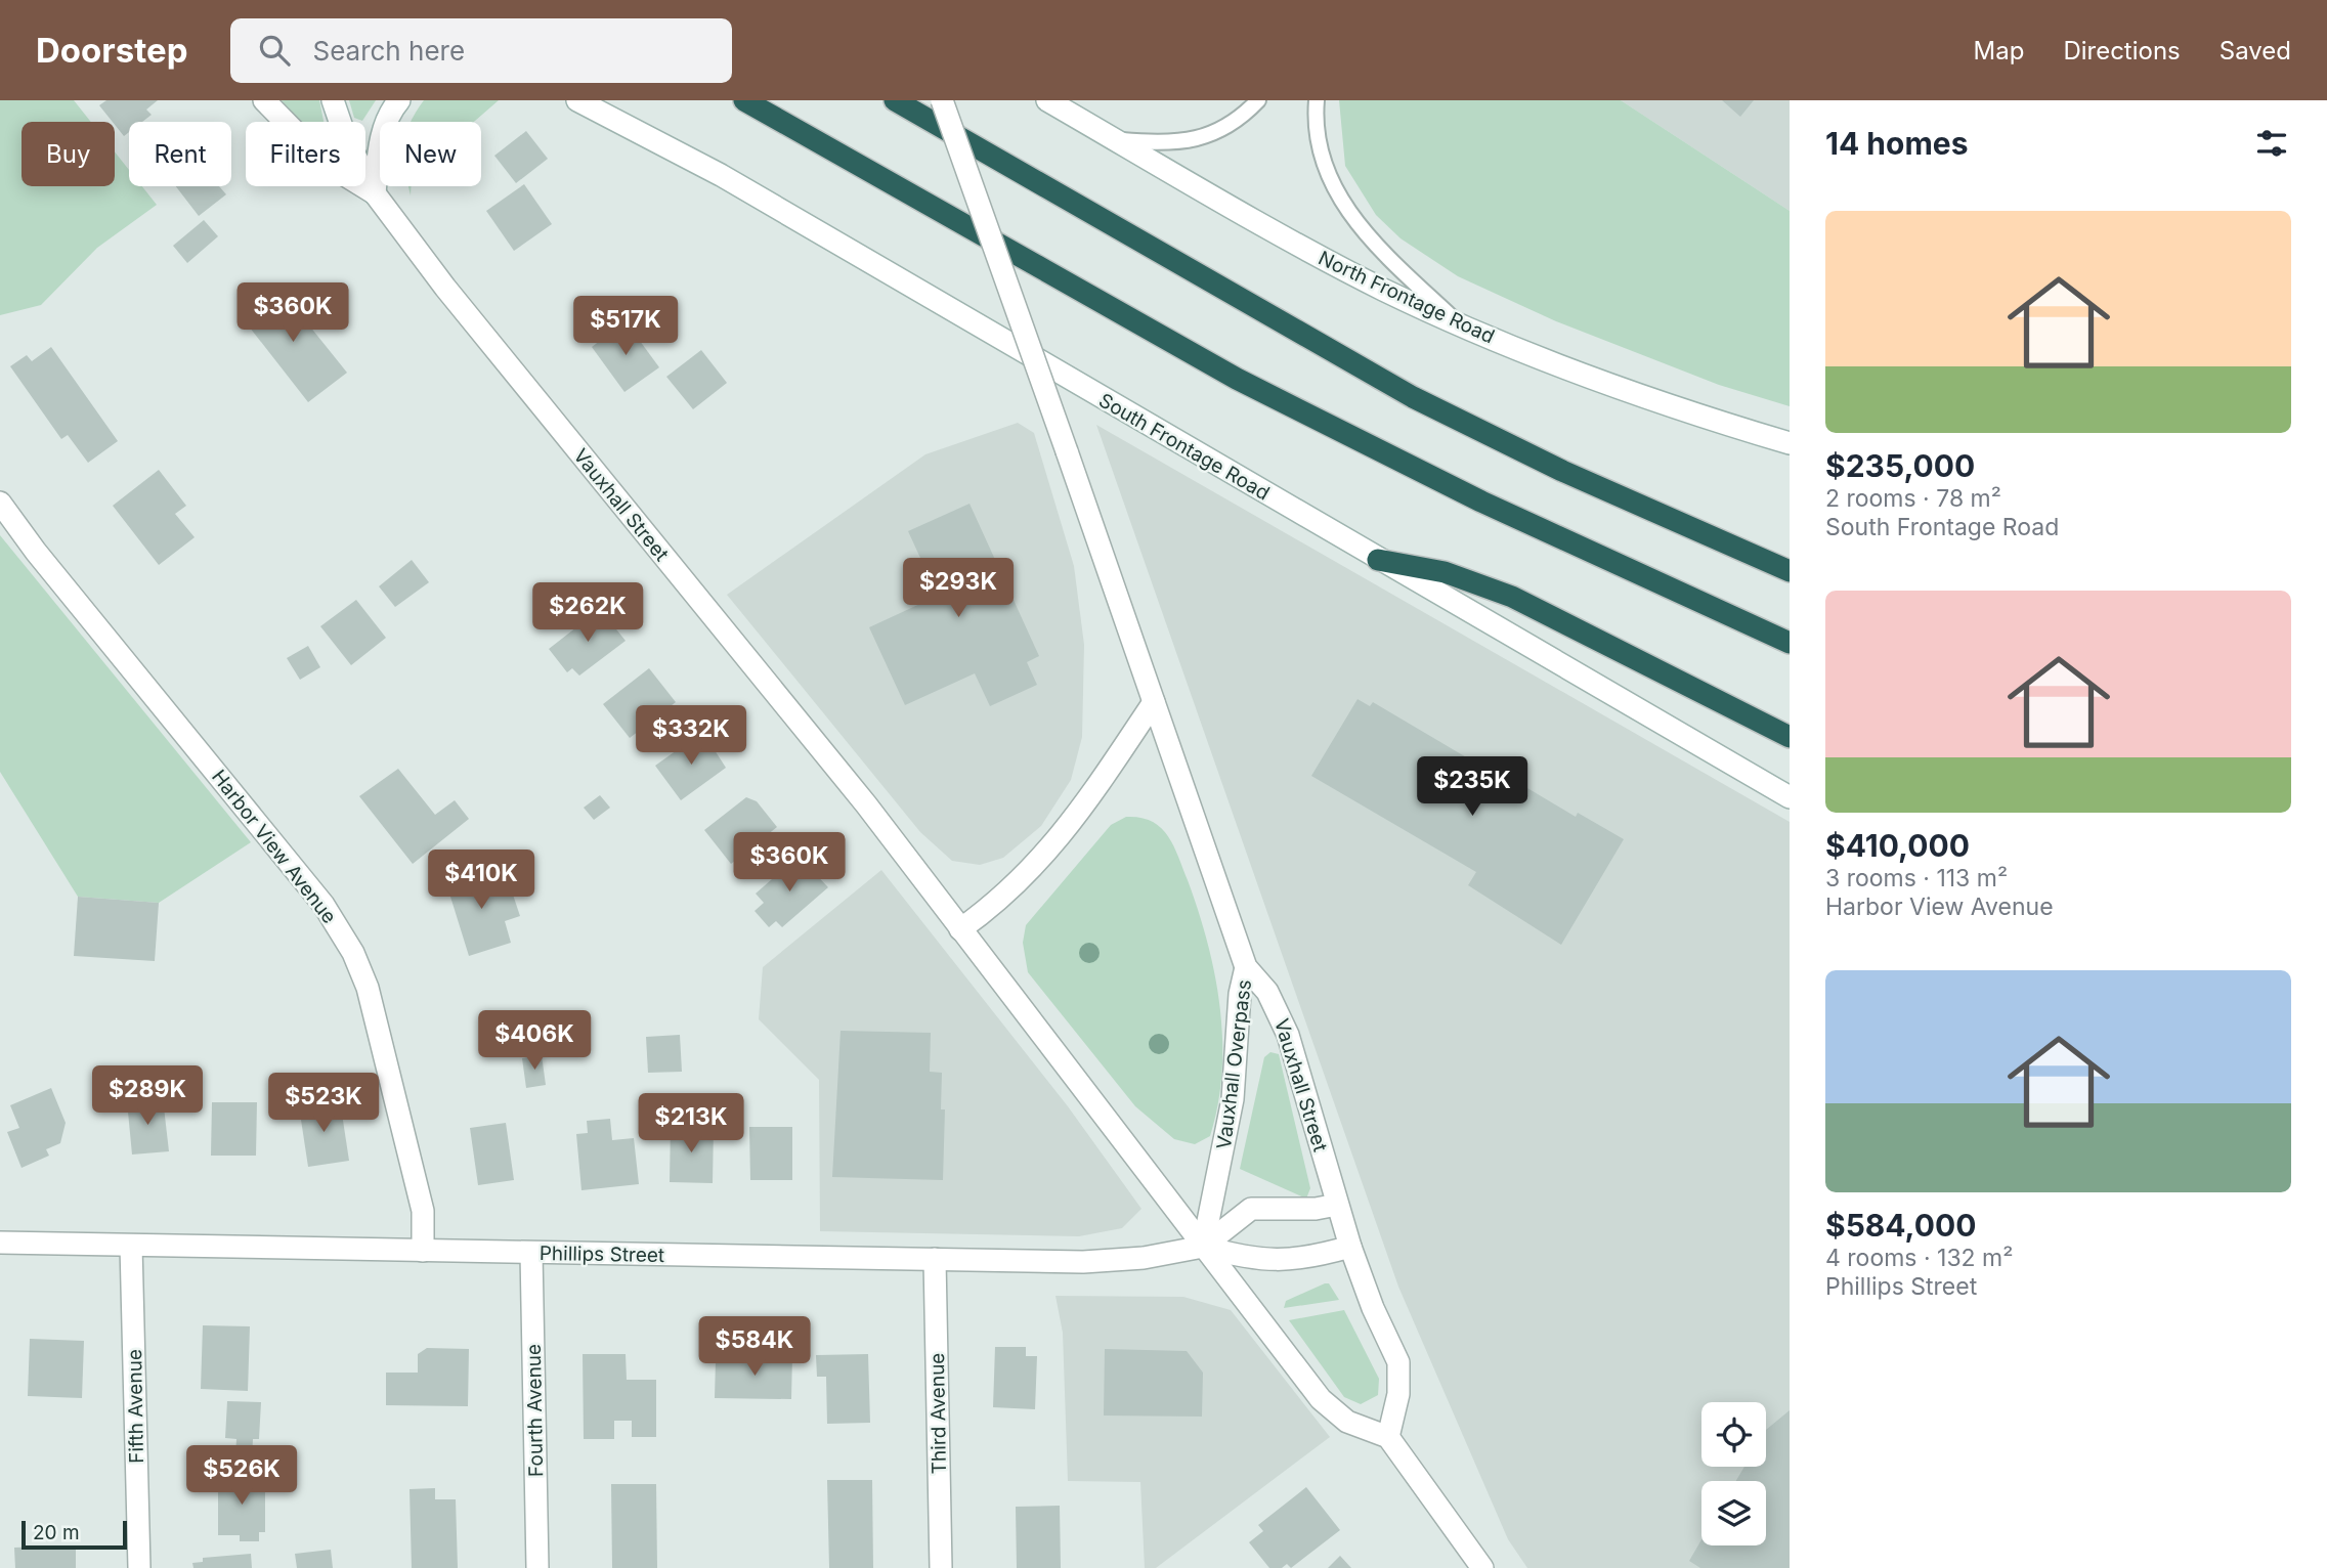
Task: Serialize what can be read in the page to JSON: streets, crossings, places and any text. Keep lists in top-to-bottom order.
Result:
{
  "streets": {
    "street": [
      "North Frontage Road",
      "South Frontage Road",
      "Vauxhall Street",
      "Harbor View Avenue",
      "Vauxhall Overpass",
      "Phillips Street",
      "Fifth Avenue",
      "Fourth Avenue",
      "Third Avenue"
    ]
  },
  "crossings": [
    ["Vauxhall Street", "Vauxhall Overpass"],
    ["Vauxhall Street", "Phillips Street"],
    ["Harbor View Avenue", "Phillips Street"],
    ["Vauxhall Overpass", "Phillips Street"],
    ["Phillips Street", "Fifth Avenue"],
    ["Phillips Street", "Fourth Avenue"],
    ["Phillips Street", "Third Avenue"]
  ],
  "scale_bar": "20 m",
  "page": {
    "header": "Doorstep",
    "search": "Search here",
    "nav": ["Map", "Directions", "Saved"],
    "heading": "14 homes",
    "chip": [
      "Buy",
      "Rent",
      "Filters",
      "New"
    ],
    "list": [
      {
        "name": "$235,000",
        "note": "2 rooms · 78 m² · South Frontage Road"
      },
      {
        "name": "$410,000",
        "note": "3 rooms · 113 m² · Harbor View Avenue"
      },
      {
        "name": "$584,000",
        "note": "4 rooms · 132 m² · Phillips Street"
      }
    ],
    "price": [
      "$360K",
      "$517K",
      "$293K",
      "$262K",
      "$332K",
      "$235K",
      "$360K",
      "$410K",
      "$406K",
      "$289K",
      "$523K",
      "$213K",
      "$584K",
      "$526K"
    ],
    "scale": "20 m"
  }
}
